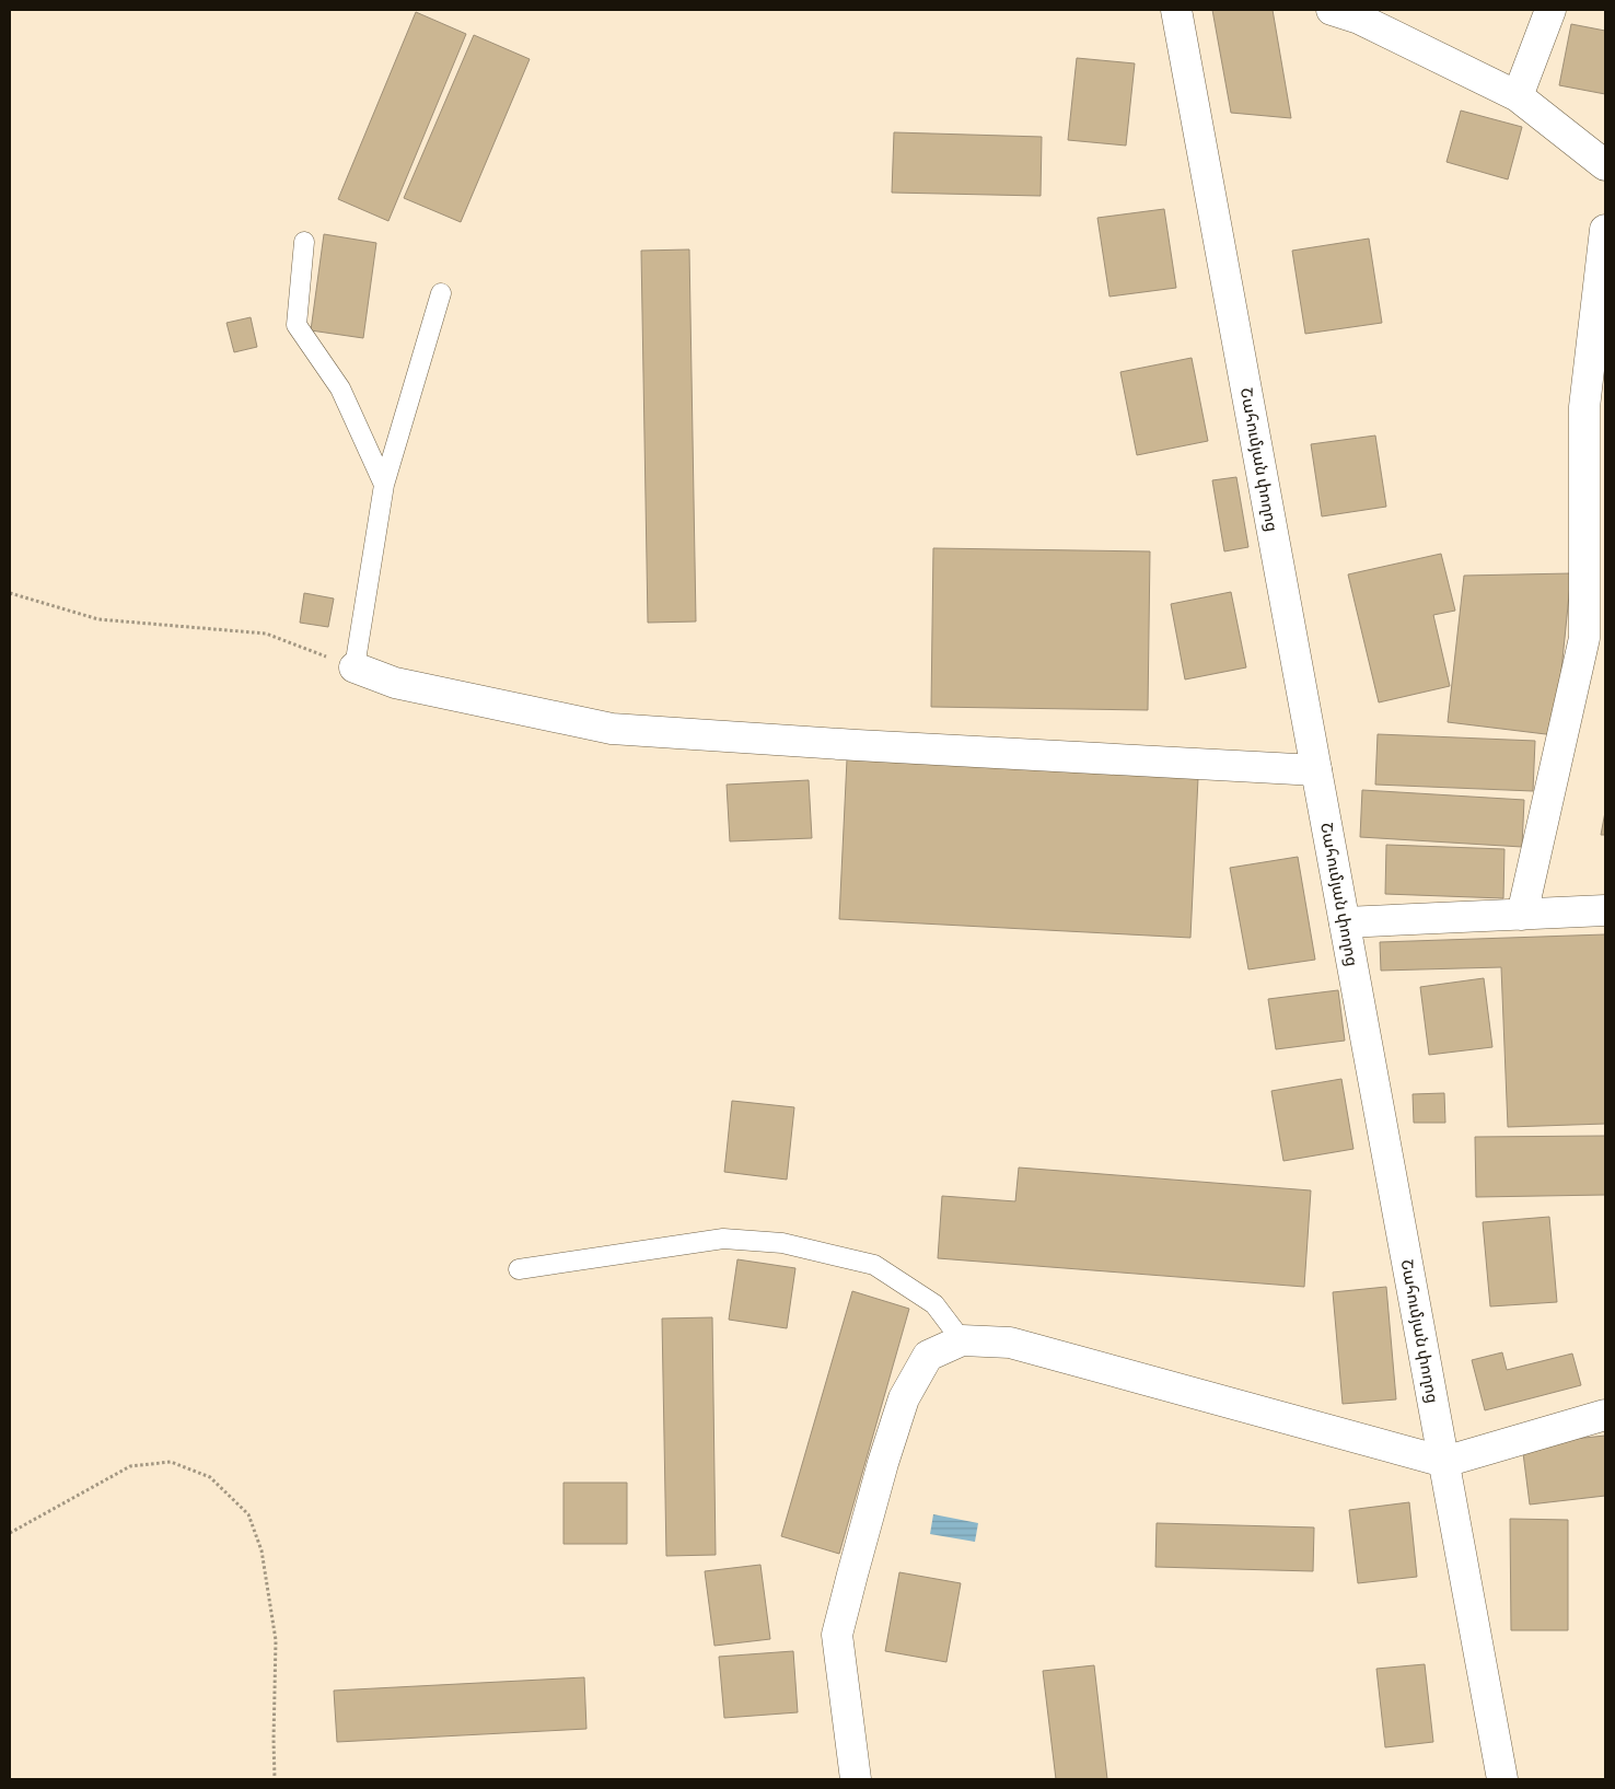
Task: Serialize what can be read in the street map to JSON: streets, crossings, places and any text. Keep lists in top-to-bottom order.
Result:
{
  "streets": {
    "street": ["Շահումյան փողոց"]
  }
}
